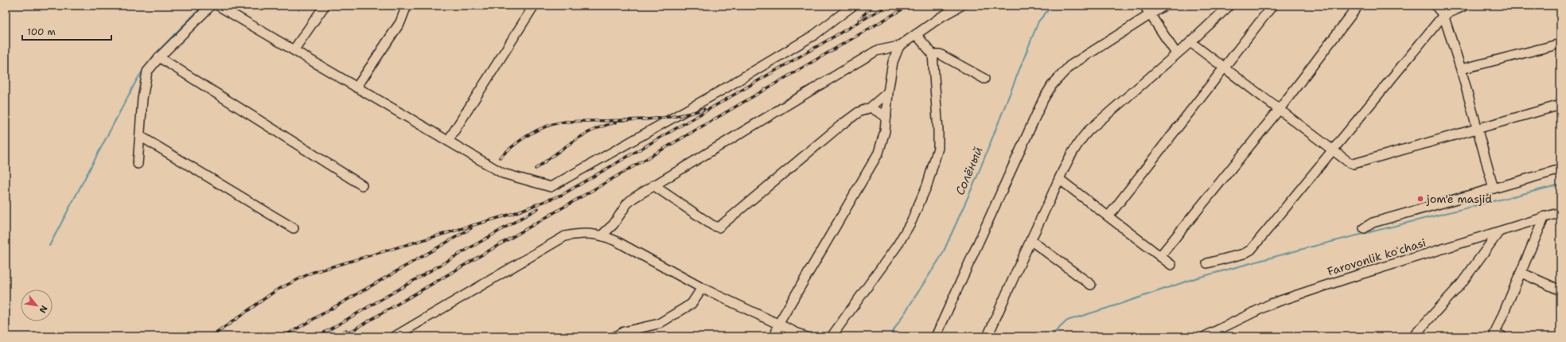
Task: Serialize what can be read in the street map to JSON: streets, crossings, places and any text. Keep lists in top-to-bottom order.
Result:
{
  "streets": {
    "street": ["Farovonlik koʻchasi"]
  },
  "water": ["Солёный"],
  "places": ["jom'e masjid"],
  "scale_bar": "100 m",
  "north": "bottom right"
}
